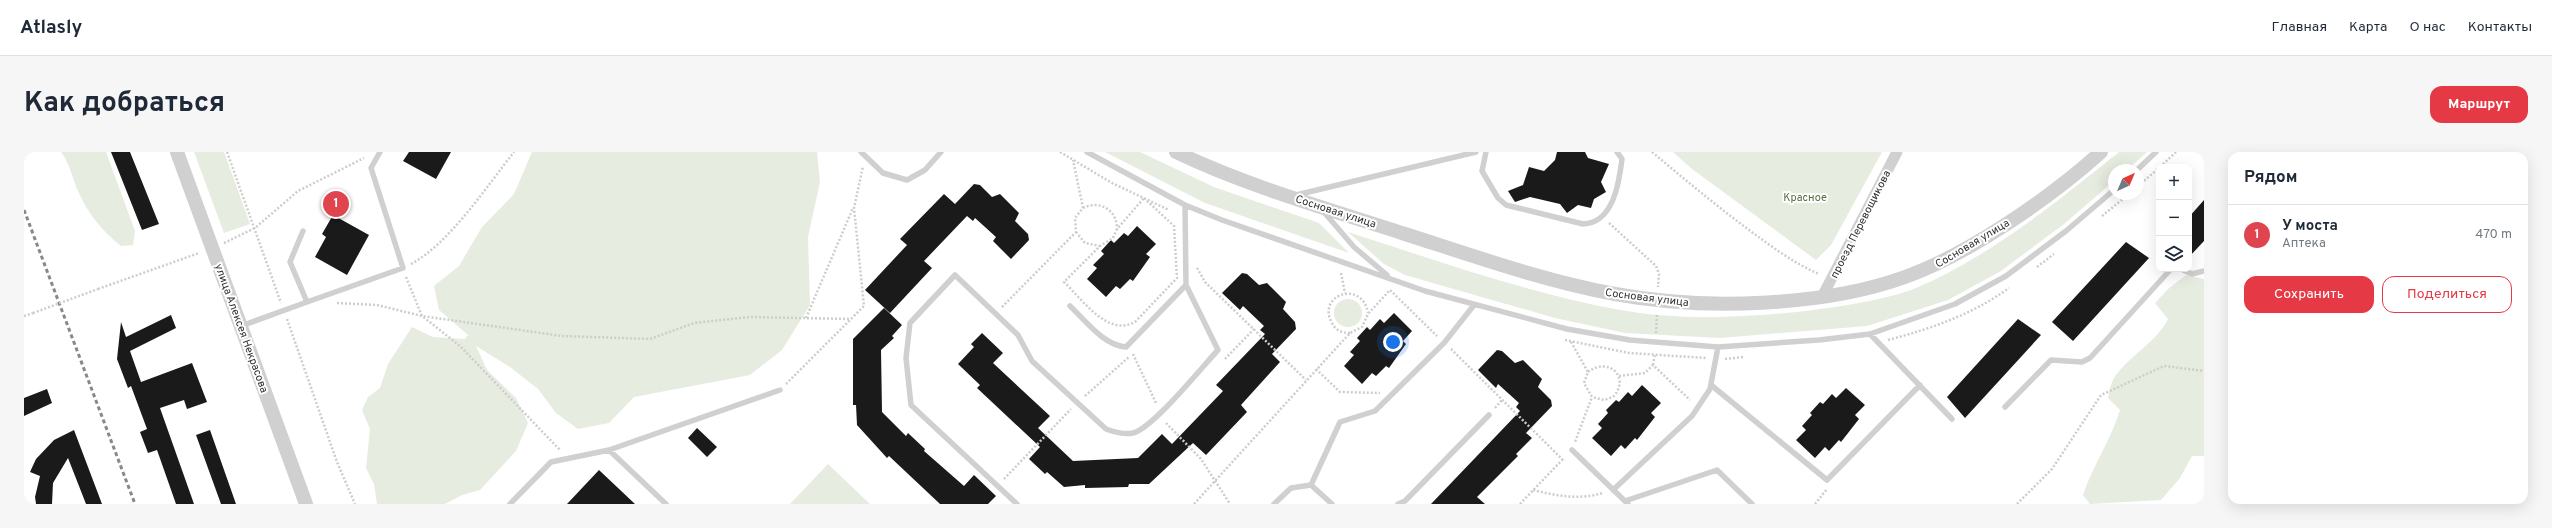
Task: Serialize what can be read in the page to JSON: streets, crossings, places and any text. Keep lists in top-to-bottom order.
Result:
{
  "streets": {
    "street": ["Сосновая улица", "проезд Перевощикова", "улица Алексея Некрасова"]
  },
  "crossings": [
    ["Сосновая улица", "проезд Перевощикова"]
  ],
  "parks": ["Красное"],
  "north": "top right",
  "page": {
    "header": "Atlasly",
    "nav": [
      "Главная",
      "Карта",
      "О нас",
      "Контакты"
    ],
    "title": "Как добраться",
    "buttons": [
      "Маршрут",
      ["Сохранить", "Поделиться"]
    ],
    "heading": "Рядом",
    "map_buttons": ["+", "−"],
    "pins": "1",
    "list": [
      {
        "mark": "1",
        "name": "У моста",
        "note": "Аптека",
        "value": "470 m"
      }
    ]
  }
}
